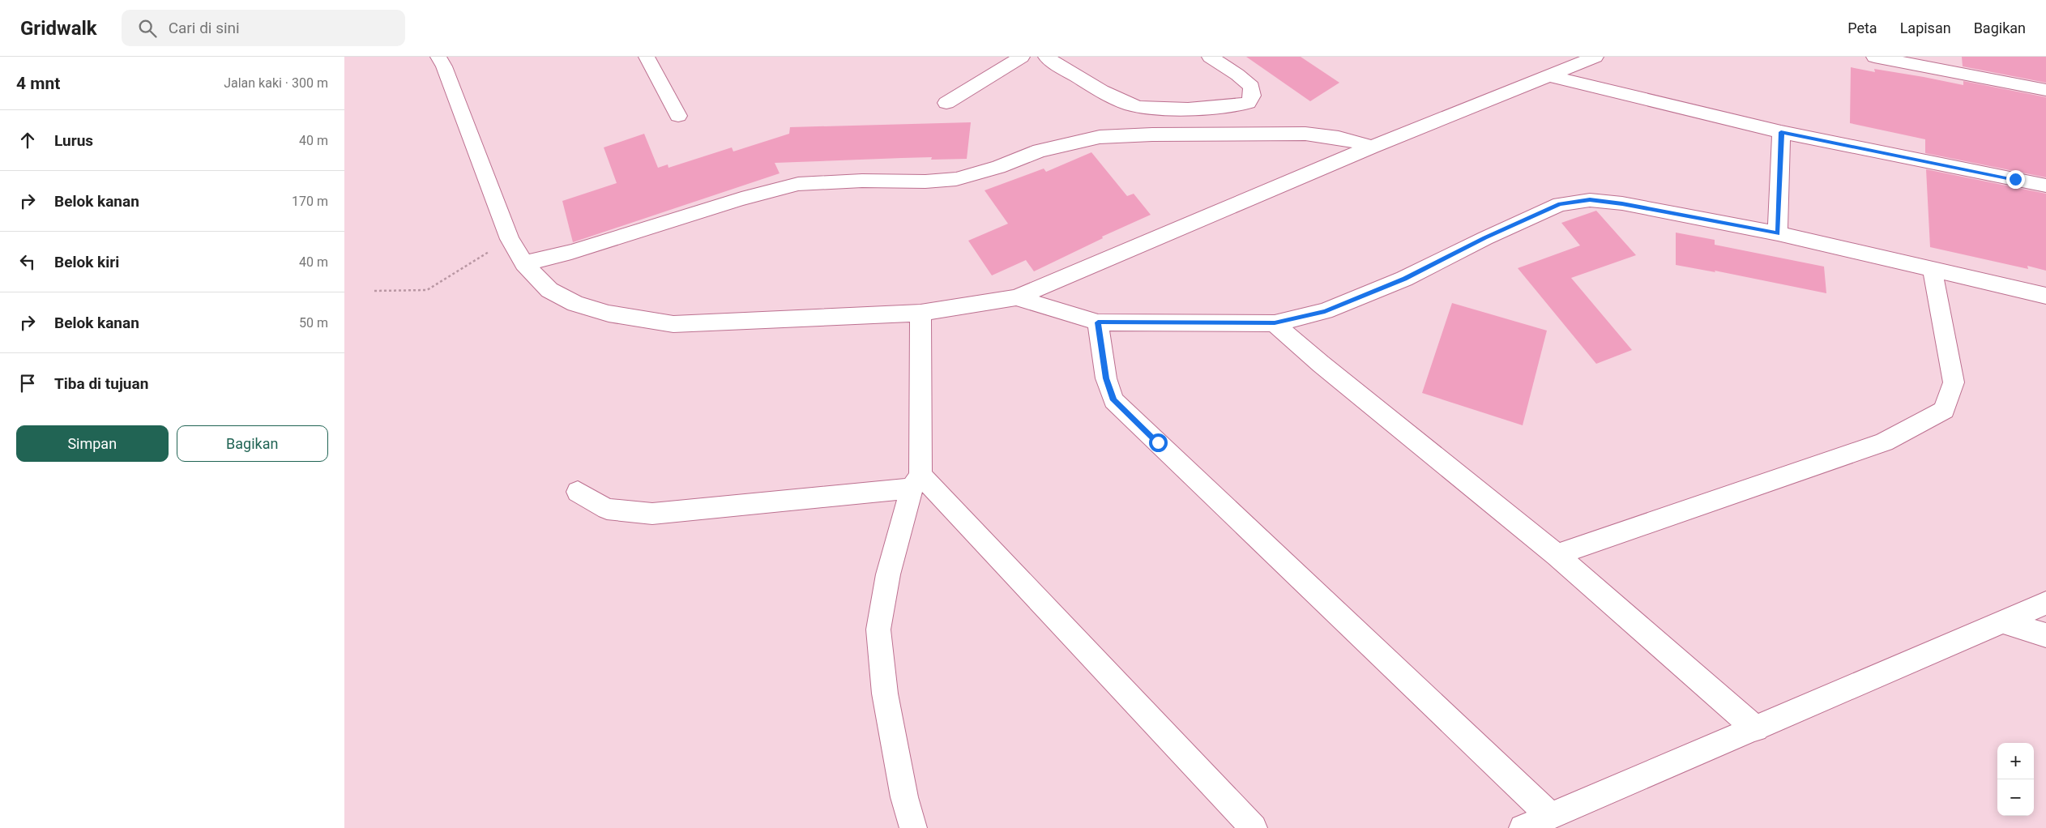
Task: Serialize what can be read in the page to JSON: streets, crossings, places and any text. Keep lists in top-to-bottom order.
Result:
{
  "page": {
    "header": "Gridwalk",
    "search": "Cari di sini",
    "nav": ["Peta", "Lapisan", "Bagikan"],
    "heading": ["4 mnt", "Jalan kaki · 300 m"],
    "list": [
      ["Lurus", "40 m"],
      ["Belok kanan", "170 m"],
      ["Belok kiri", "40 m"],
      ["Belok kanan", "50 m"],
      "Tiba di tujuan"
    ],
    "buttons": ["Simpan", "Bagikan"],
    "map_buttons": ["+", "−"]
  }
}
